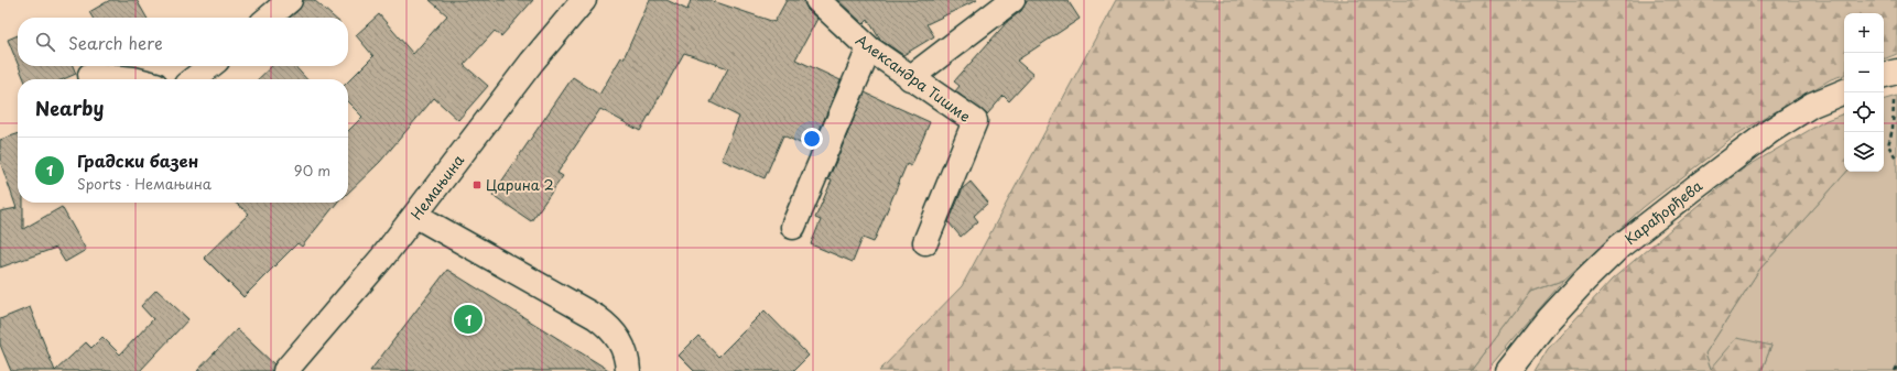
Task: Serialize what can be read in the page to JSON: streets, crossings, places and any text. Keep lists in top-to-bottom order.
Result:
{
  "streets": {
    "street": ["Александра Тишме", "Немањина", "Карађорђева"]
  },
  "places": {
    "transit": ["Царина 2"]
  },
  "page": {
    "map_buttons": ["+", "−"],
    "search": "Search here",
    "heading": "Nearby",
    "list": [
      {
        "mark": "1",
        "name": "Градски базен",
        "note": "Sports · Немањина",
        "value": "90 m"
      }
    ],
    "pins": "1"
  }
}
